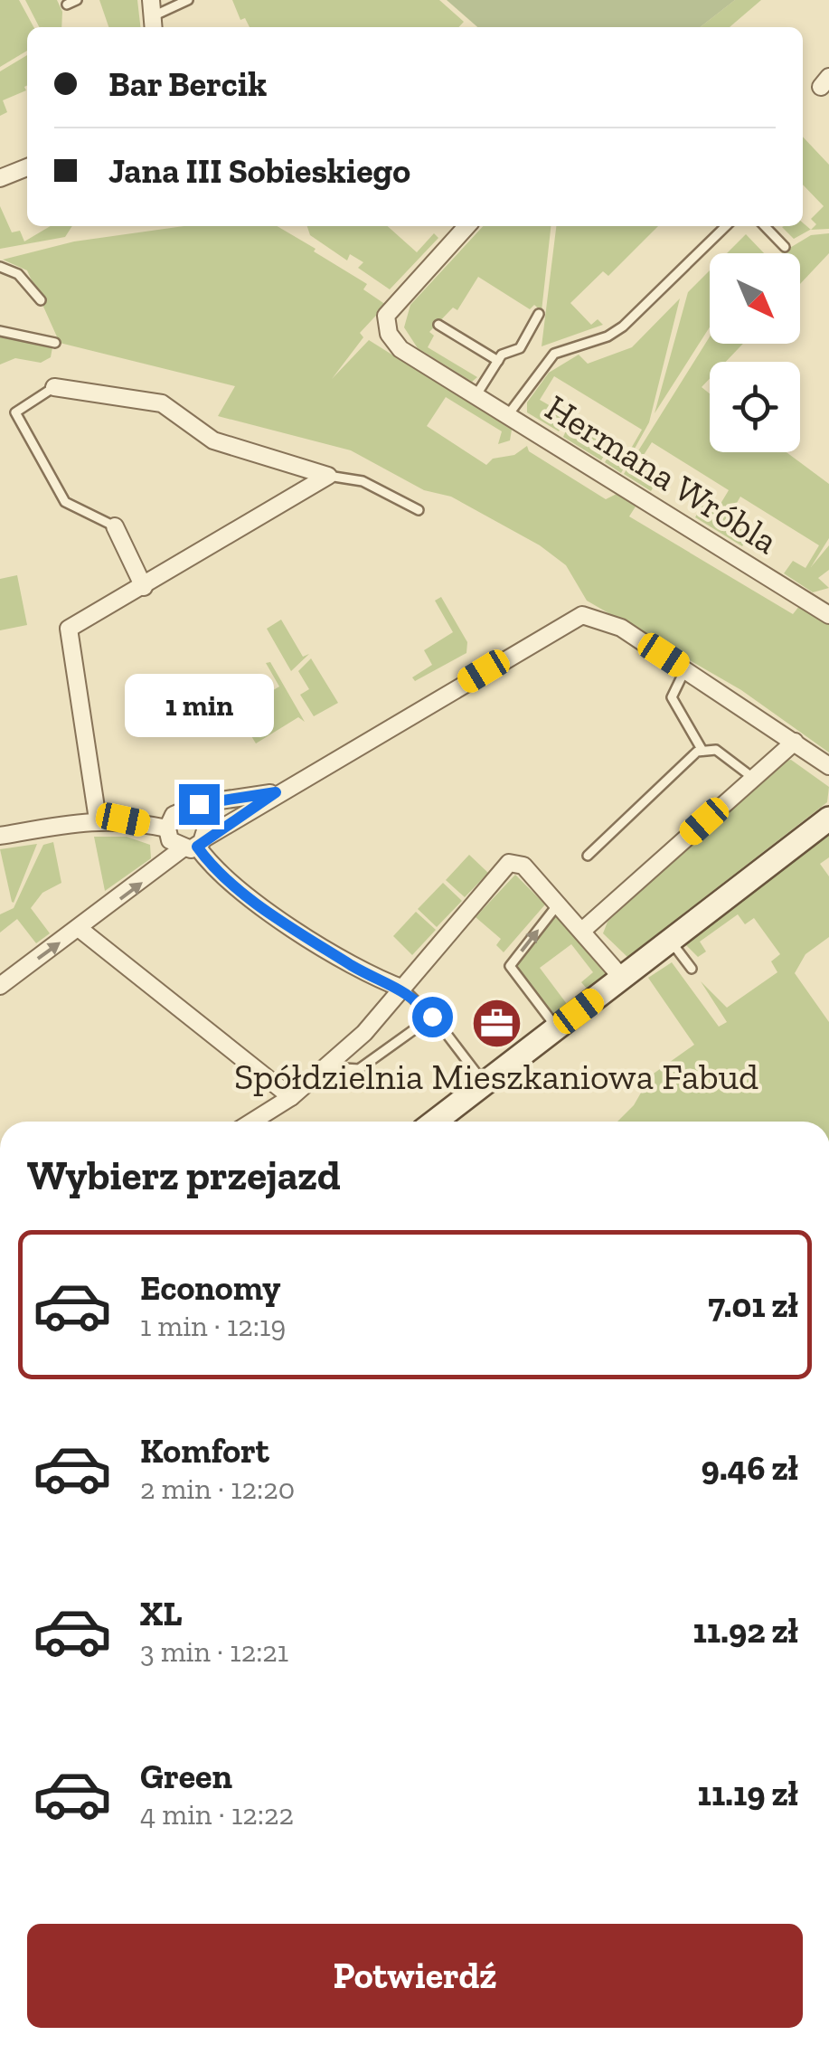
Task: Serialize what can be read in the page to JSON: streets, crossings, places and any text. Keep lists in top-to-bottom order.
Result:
{
  "streets": {
    "street": ["Hermana Wróbla"]
  },
  "places": {
    "office": ["Spółdzielnia Mieszkaniowa Fabud"]
  },
  "north": "bottom right",
  "page": {
    "banner": ["Bar Bercik", "Jana III Sobieskiego"],
    "bubble": "1 min",
    "heading": "Wybierz przejazd",
    "list": [
      {
        "name": "Economy",
        "note": "1 min · 12:19",
        "value": "7.01 zł"
      },
      {
        "name": "Komfort",
        "note": "2 min · 12:20",
        "value": "9.46 zł"
      },
      {
        "name": "XL",
        "note": "3 min · 12:21",
        "value": "11.92 zł"
      },
      {
        "name": "Green",
        "note": "4 min · 12:22",
        "value": "11.19 zł"
      }
    ],
    "buttons": "Potwierdź"
  }
}
